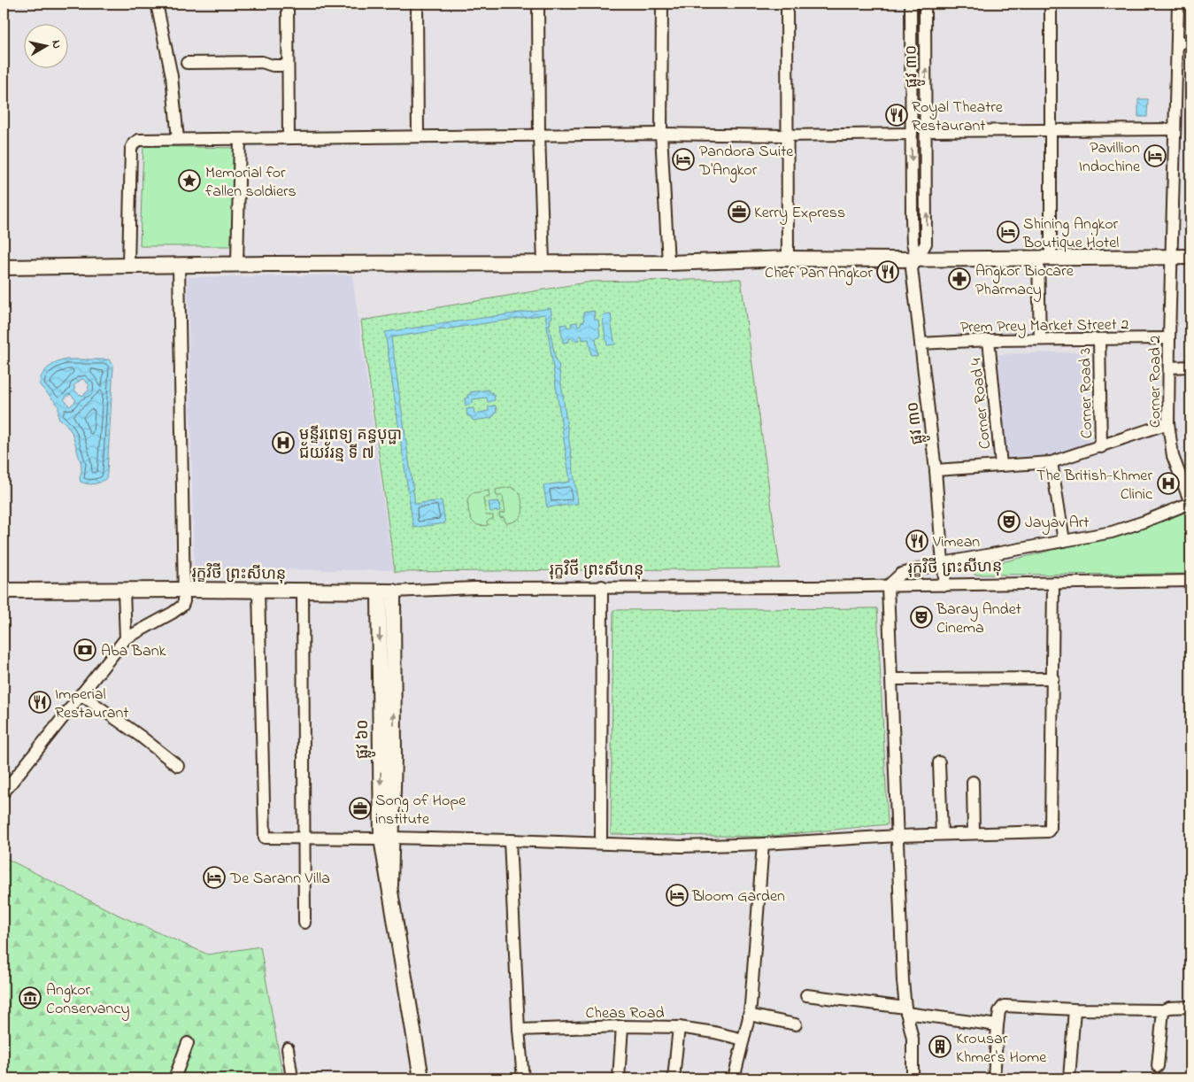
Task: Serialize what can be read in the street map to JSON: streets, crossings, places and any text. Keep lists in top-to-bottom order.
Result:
{
  "streets": {
    "main road": ["រុក្ខវិថី ព្រះសីហនុ", "ផ្លូវ ៦០"],
    "street": [
      "ផ្លូវ ៣០",
      "Prem Prey Market Street 2",
      "Corner Road 2",
      "Corner Road 3",
      "Corner Road 4",
      "Cheas Road"
    ]
  },
  "crossings": [
    ["ផ្លូវ ៣០", "Prem Prey Market Street 2"],
    ["ផ្លូវ ៣០", "រុក្ខវិថី ព្រះសីហនុ"],
    ["Prem Prey Market Street 2", "Corner Road 2"],
    ["Prem Prey Market Street 2", "Corner Road 3"],
    ["Prem Prey Market Street 2", "Corner Road 4"],
    ["រុក្ខវិថី ព្រះសីហនុ", "ផ្លូវ ៦០"]
  ],
  "places": {
    "restaurant": [
      "Royal Theatre Restaurant",
      "Chef Pan Angkor",
      "Vimean",
      "Imperial Restaurant"
    ],
    "hotel": [
      "Pavillion Indochine",
      "Pandora Suite D'Angkor",
      "Shining Angkor Boutique Hotel",
      "De Sarann Villa",
      "Bloom Garden"
    ],
    "place": ["Memorial for fallen soldiers"],
    "office": ["Kerry Express", "Song of Hope institute"],
    "pharmacy": ["Angkor Biocare Pharmacy"],
    "hospital": ["មន្ទីរពេទ្យ គន្ធបុប្ផា ជ័យវ័រន្ម ទី ៧", "The British-Khmer Clinic"],
    "theatre": ["Jayav Art", "Baray Andet Cinema"],
    "bank": ["Aba Bank"],
    "museum": ["Angkor Conservancy"],
    "building": ["Krousar Khmer's Home"]
  },
  "north": "right"
}
